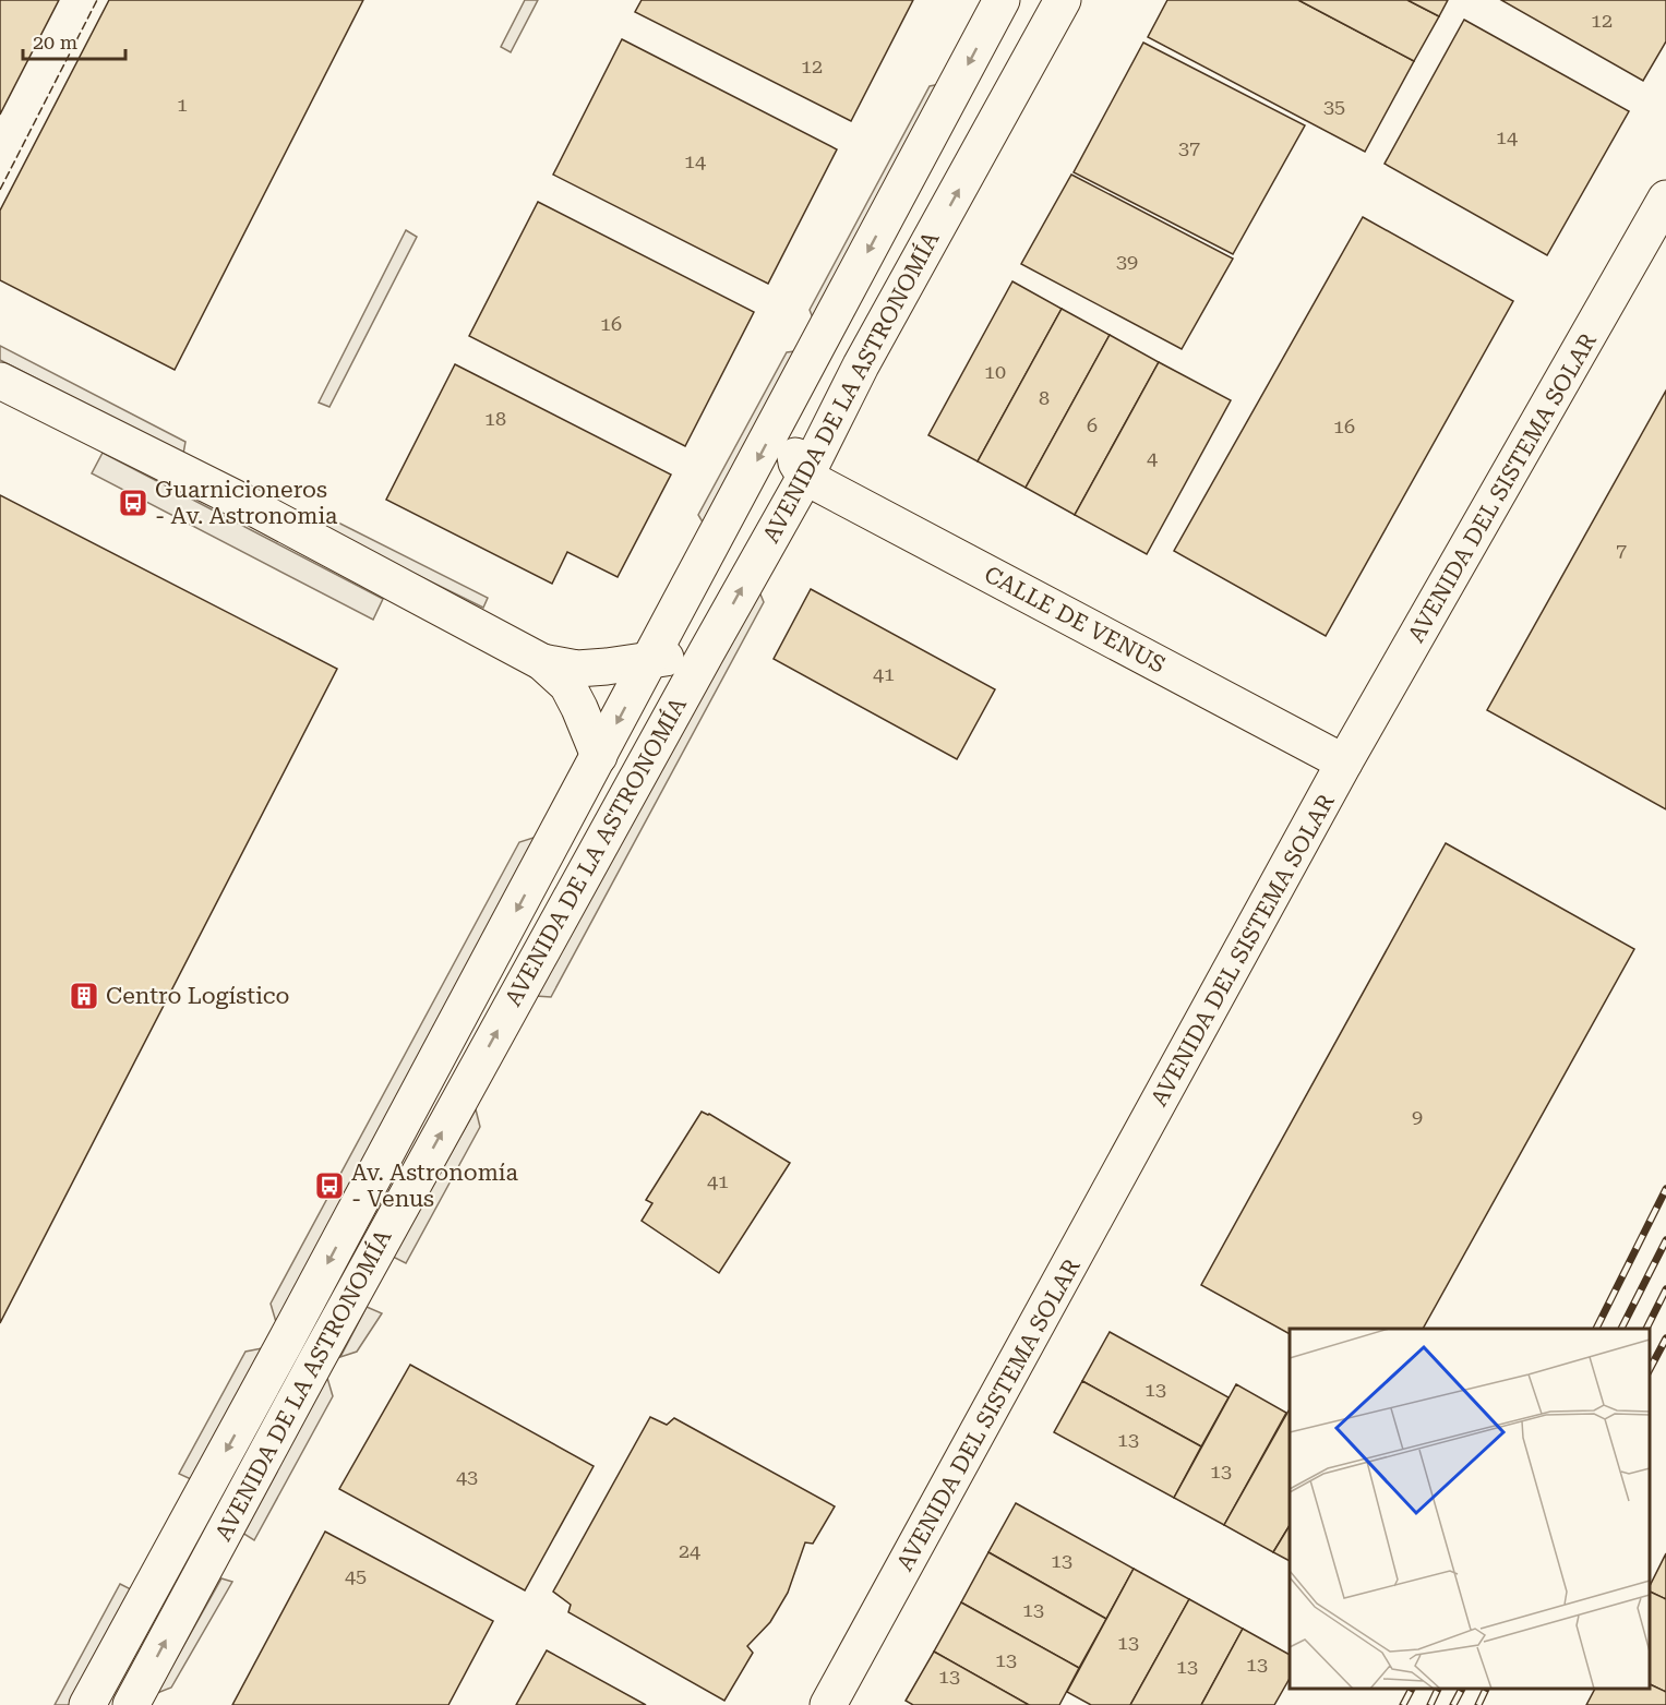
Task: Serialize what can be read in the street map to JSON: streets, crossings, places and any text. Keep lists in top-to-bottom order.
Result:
{
  "streets": {
    "street": ["AVENIDA DE LA ASTRONOMÍA", "AVENIDA DEL SISTEMA SOLAR", "CALLE DE VENUS"]
  },
  "crossings": [
    ["AVENIDA DE LA ASTRONOMÍA", "CALLE DE VENUS"],
    ["AVENIDA DEL SISTEMA SOLAR", "CALLE DE VENUS"]
  ],
  "places": {
    "bus stop": ["Guarnicioneros - Av. Astronomia", "Av. Astronomía - Venus"],
    "building": ["Centro Logístico"]
  },
  "house_numbers": [
    "12",
    "12",
    "1",
    "35",
    "14",
    "37",
    "14",
    "39",
    "16",
    "10",
    "8",
    "18",
    "6",
    "16",
    "4",
    "7",
    "41",
    "9",
    "41",
    "13",
    "13",
    "13",
    "43",
    "24",
    "13",
    "45",
    "13",
    "13",
    "13",
    "13",
    "13",
    "13"
  ],
  "scale_bar": "20 m"
}
